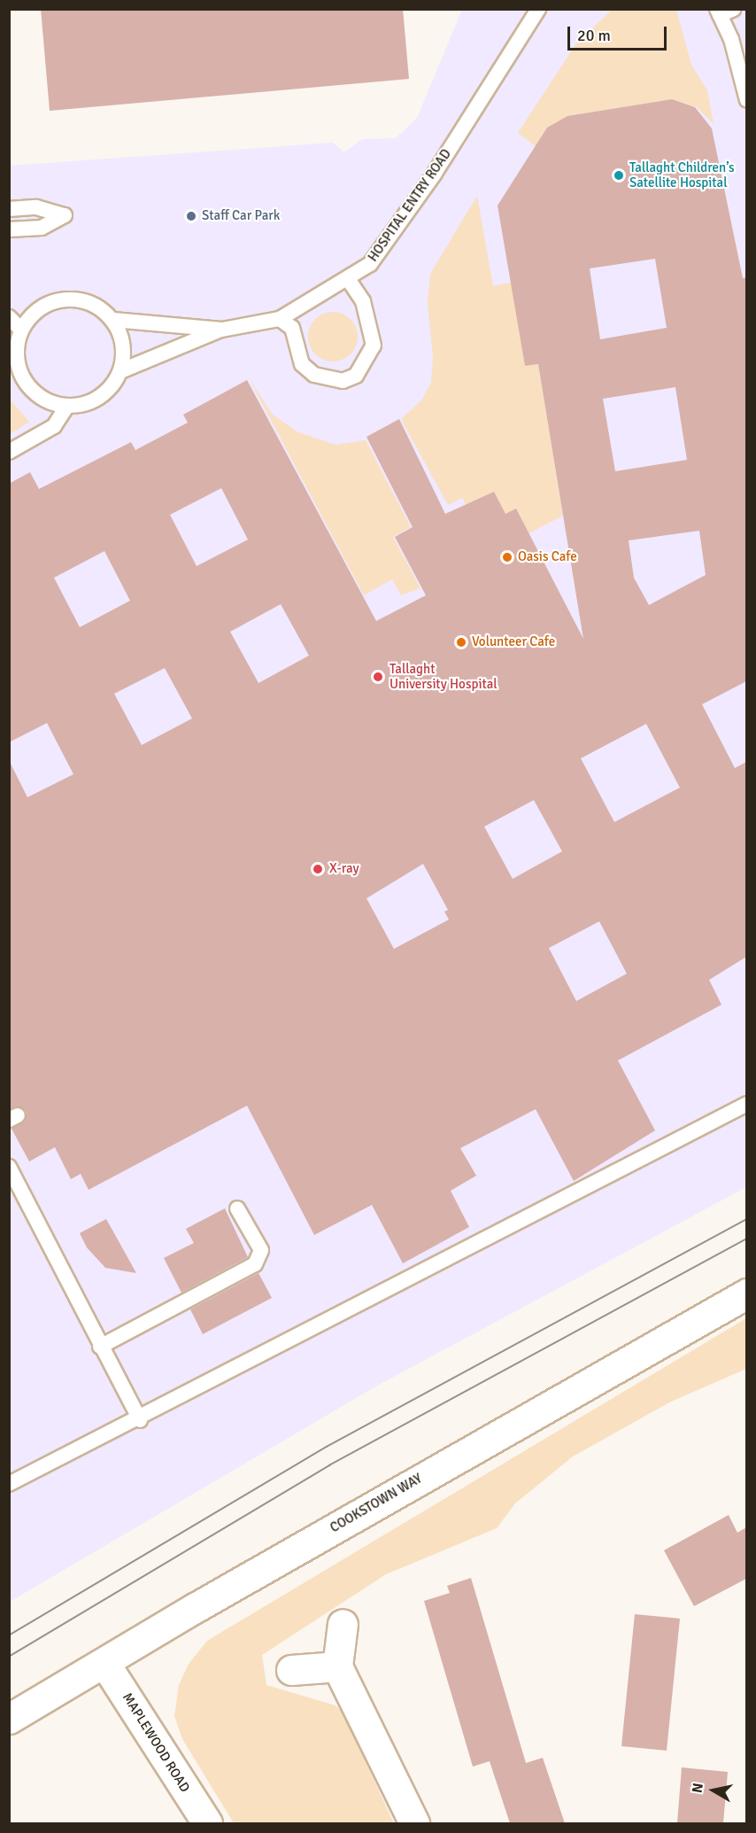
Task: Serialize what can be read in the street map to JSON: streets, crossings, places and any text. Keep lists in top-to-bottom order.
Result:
{
  "streets": {
    "street": ["COOKSTOWN WAY", "MAPLEWOOD ROAD"],
    "lane": ["HOSPITAL ENTRY ROAD"]
  },
  "crossings": [
    ["COOKSTOWN WAY", "MAPLEWOOD ROAD"]
  ],
  "places": [
    "Tallaght Children’s Satellite Hospital",
    "Staff Car Park",
    "Oasis Cafe",
    "Volunteer Cafe",
    "Tallaght University Hospital",
    "X-ray"
  ],
  "scale_bar": "20 m",
  "north": "left"
}
